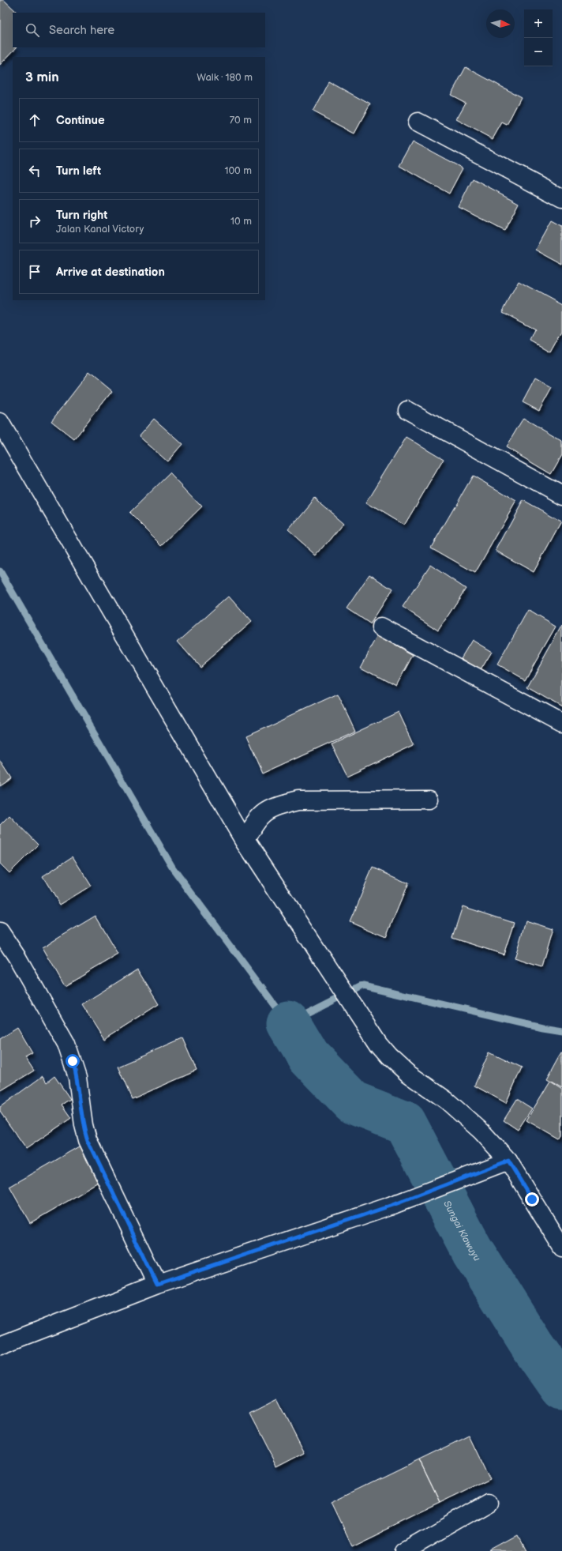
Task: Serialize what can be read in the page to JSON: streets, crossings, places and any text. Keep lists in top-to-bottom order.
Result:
{
  "water": ["Sungai Klawuyu"],
  "north": "right",
  "page": {
    "map_buttons": ["+", "−"],
    "search": "Search here",
    "heading": ["3 min", "Walk · 180 m"],
    "list": [
      ["Continue", "70 m"],
      ["Turn left", "100 m"],
      ["Turn right", "Jalan Kanal Victory", "10 m"],
      "Arrive at destination"
    ]
  }
}
